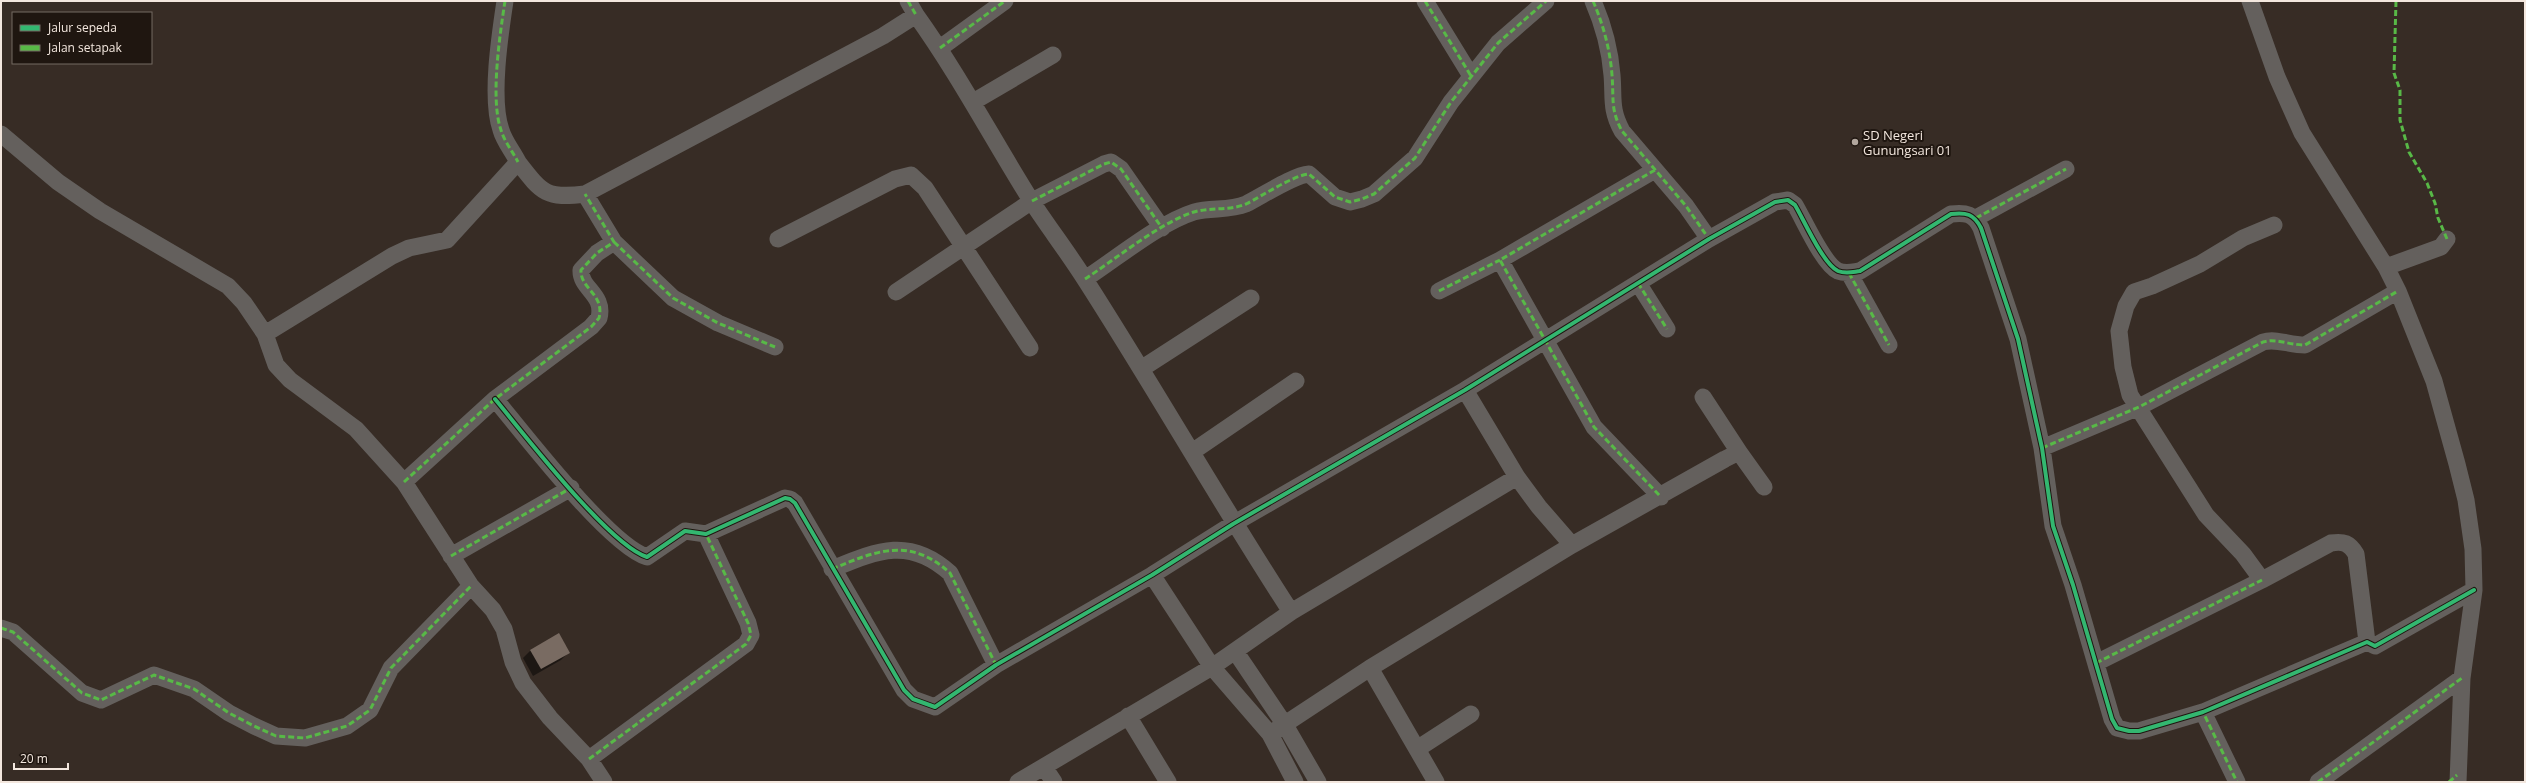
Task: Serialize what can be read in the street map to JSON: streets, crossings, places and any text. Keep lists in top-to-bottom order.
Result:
{
  "places": ["SD Negeri Gunungsari 01"],
  "legend": ["Jalur sepeda", "Jalan setapak"],
  "scale_bar": "20 m"
}
